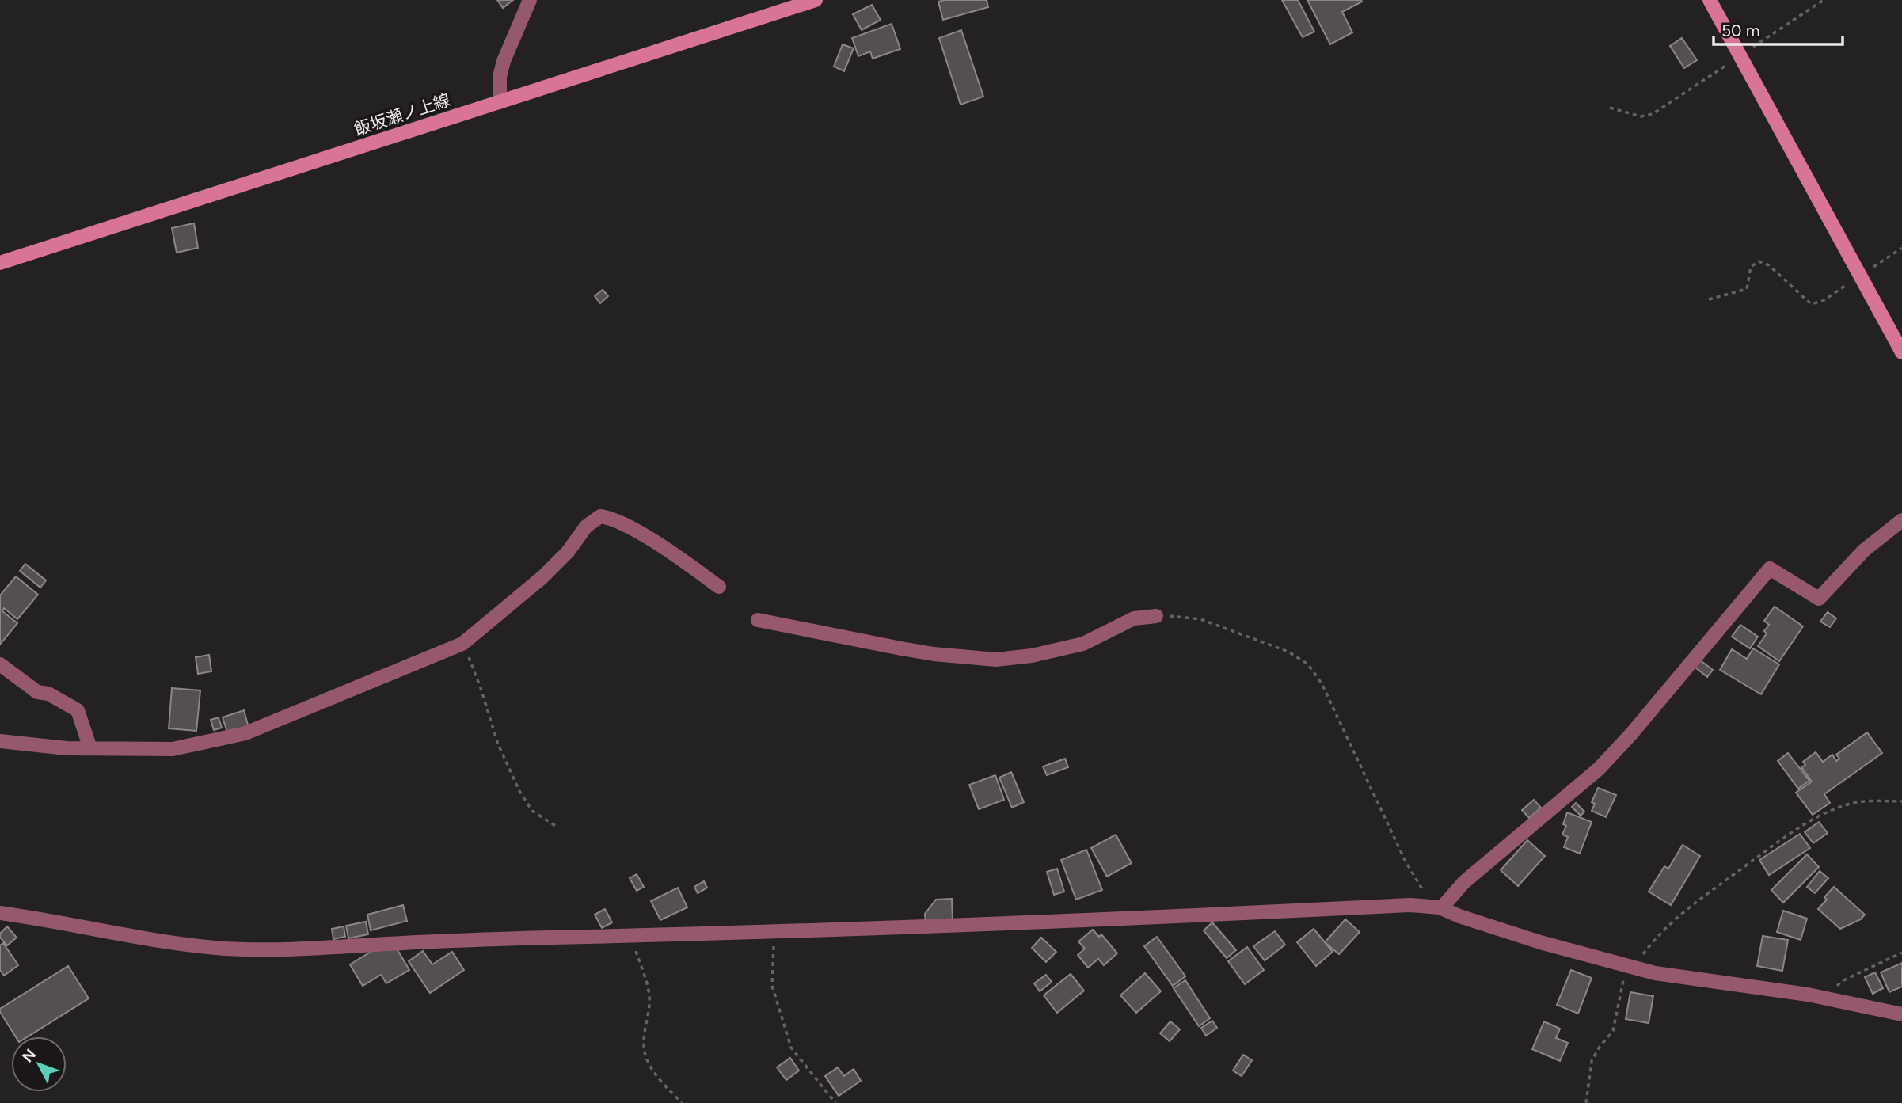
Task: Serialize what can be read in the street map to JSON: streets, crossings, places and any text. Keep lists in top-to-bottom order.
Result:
{
  "streets": {
    "main road": ["飯坂瀬ノ上線"]
  },
  "scale_bar": "50 m",
  "north": "top left"
}
